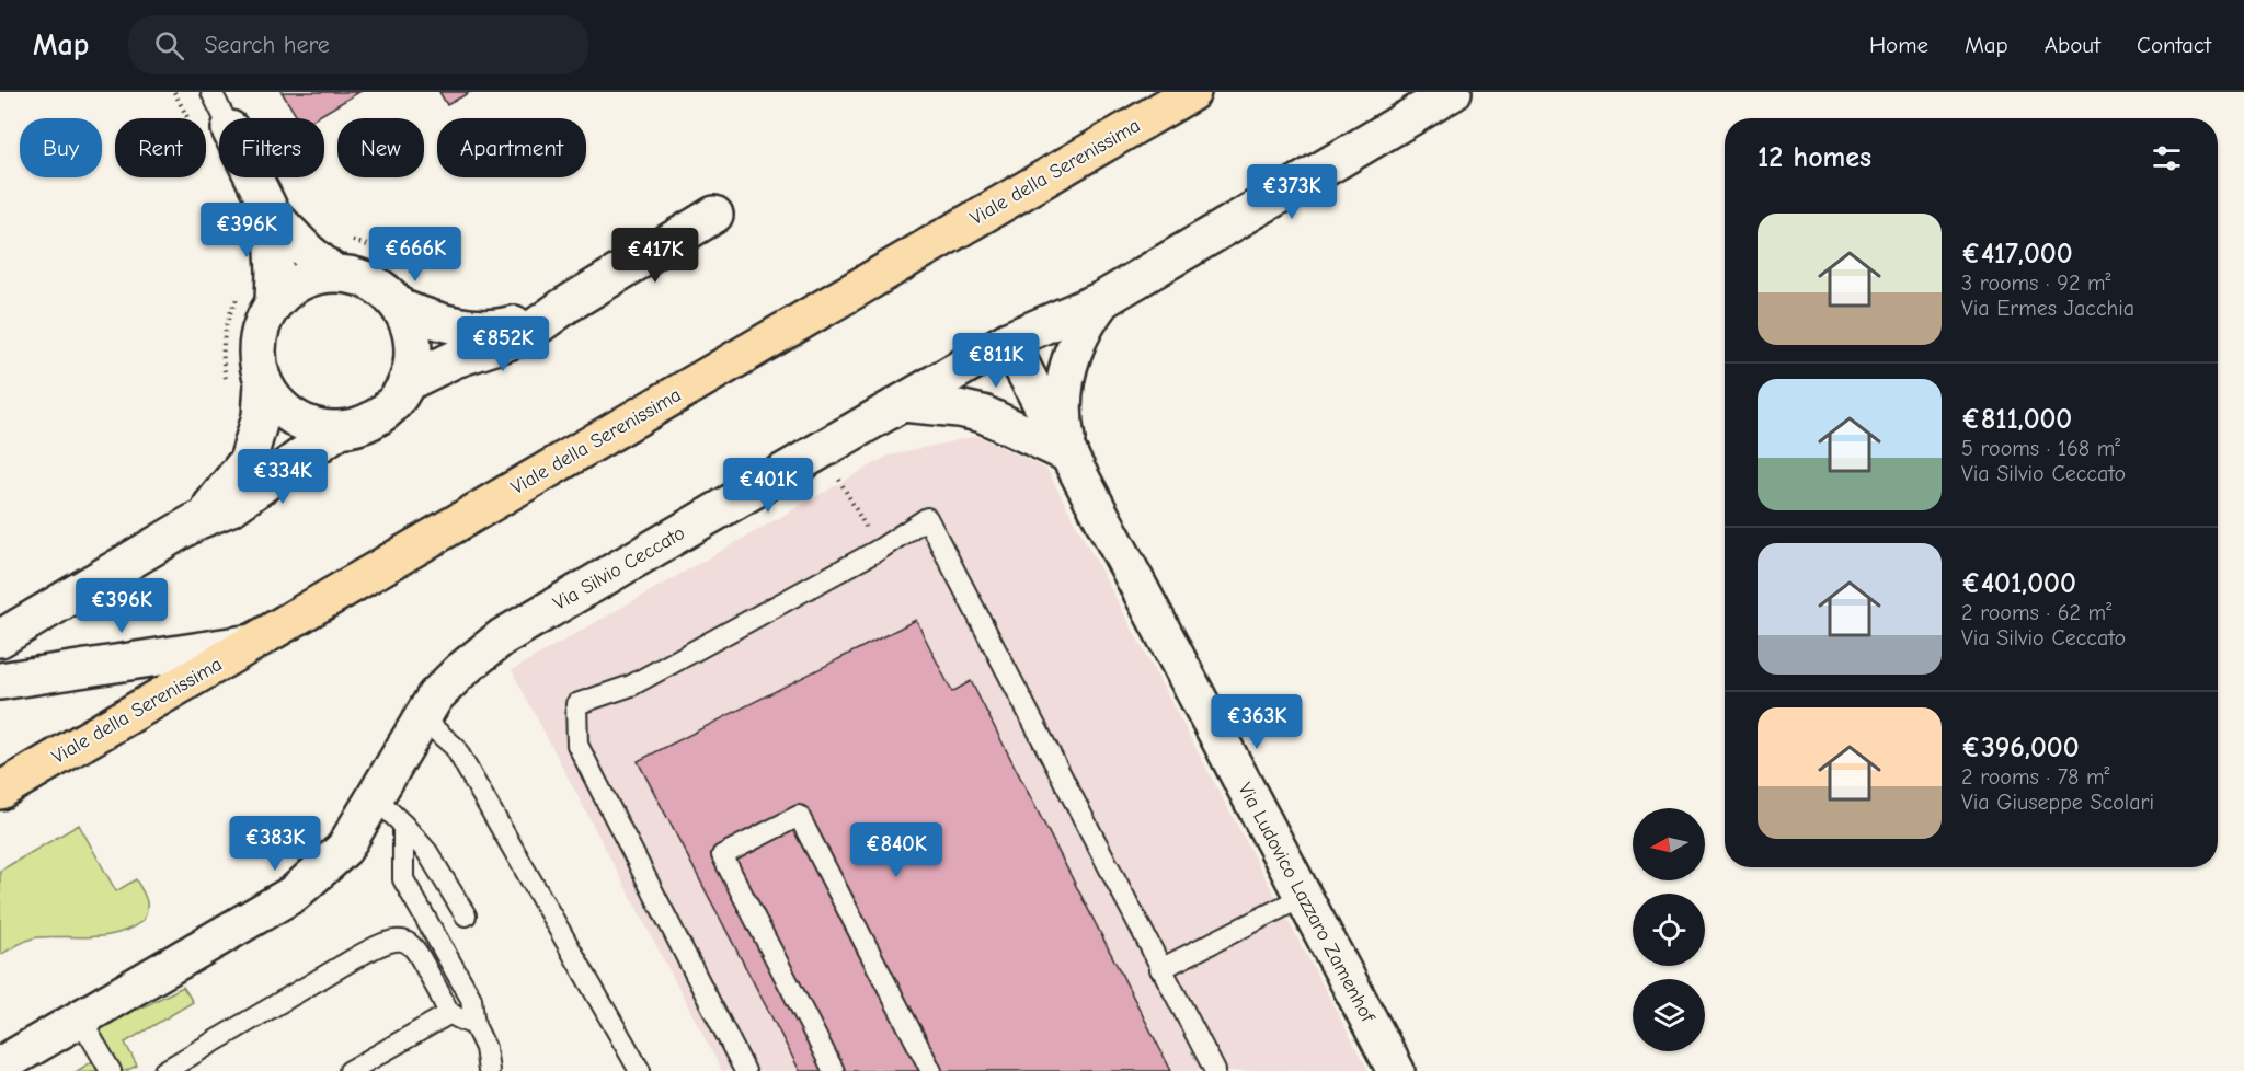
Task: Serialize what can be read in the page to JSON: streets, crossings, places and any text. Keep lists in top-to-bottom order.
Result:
{
  "streets": {
    "main road": ["Viale della Serenissima"],
    "street": ["Via Silvio Ceccato", "Via Ludovico Lazzaro Zamenhof"]
  },
  "crossings": [
    ["Via Silvio Ceccato", "Via Ludovico Lazzaro Zamenhof"]
  ],
  "north": "left",
  "page": {
    "header": "Map",
    "search": "Search here",
    "nav": [
      "Home",
      "Map",
      "About",
      "Contact"
    ],
    "chip": [
      "Buy",
      "Rent",
      "Filters",
      "New",
      "Apartment"
    ],
    "heading": "12 homes",
    "price": [
      "€373K",
      "€396K",
      "€666K",
      "€417K",
      "€852K",
      "€811K",
      "€334K",
      "€401K",
      "€396K",
      "€363K",
      "€383K",
      "€840K"
    ],
    "list": [
      {
        "name": "€417,000",
        "note": "3 rooms · 92 m² · Via Ermes Jacchia"
      },
      {
        "name": "€811,000",
        "note": "5 rooms · 168 m² · Via Silvio Ceccato"
      },
      {
        "name": "€401,000",
        "note": "2 rooms · 62 m² · Via Silvio Ceccato"
      },
      {
        "name": "€396,000",
        "note": "2 rooms · 78 m² · Via Giuseppe Scolari"
      }
    ]
  }
}
